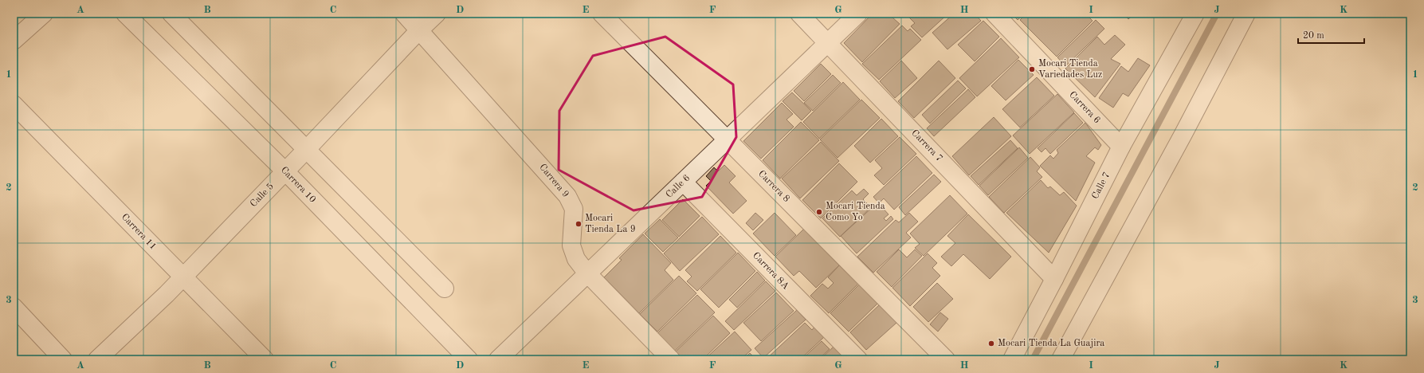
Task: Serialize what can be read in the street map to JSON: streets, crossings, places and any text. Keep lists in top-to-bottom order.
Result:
{
  "streets": {
    "street": [
      "Carrera 6",
      "Carrera 7",
      "Carrera 9",
      "Carrera 10",
      "Calle 7",
      "Calle 6",
      "Carrera 8",
      "Calle 5",
      "Carrera 11",
      "Carrera 8A"
    ]
  },
  "crossings": [
    ["Carrera 6", "Calle 7"],
    ["Carrera 7", "Calle 7"],
    ["Carrera 7", "Calle 6"],
    ["Carrera 9", "Calle 6"],
    ["Carrera 9", "Calle 5"],
    ["Carrera 10", "Calle 5"],
    ["Calle 6", "Carrera 8"],
    ["Calle 6", "Carrera 8A"],
    ["Calle 5", "Carrera 11"]
  ],
  "places": [
    "Mocari Tienda Variedades Luz",
    "Mocari Tienda Como Yo",
    "Mocari Tienda La 9",
    "Mocari Tienda La Guajira"
  ],
  "scale_bar": "20 m",
  "grid": {
    "columns": [
      "A",
      "B",
      "C",
      "D",
      "E",
      "F",
      "G",
      "H",
      "I",
      "J",
      "K"
    ],
    "rows": ["1", "2", "3"]
  }
}
